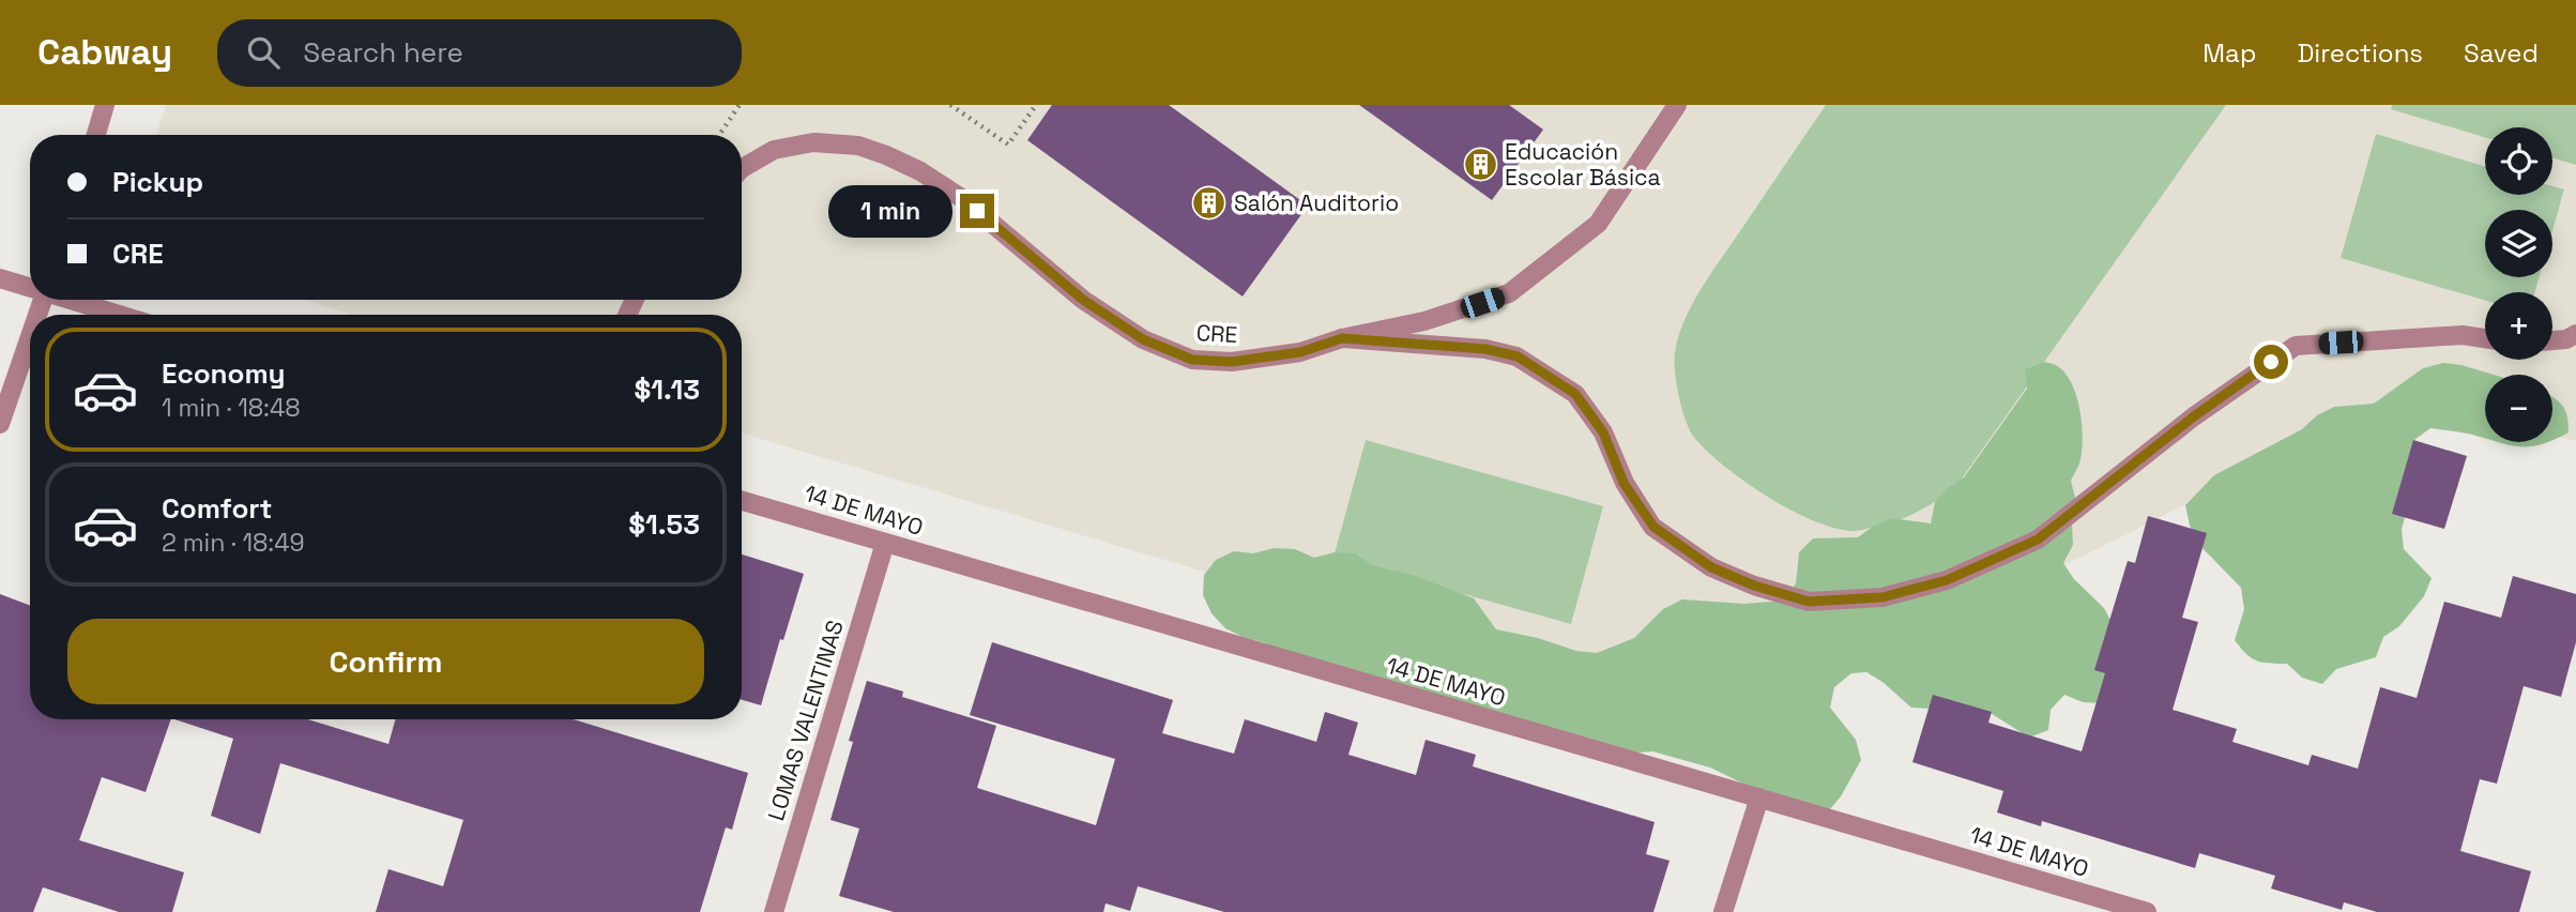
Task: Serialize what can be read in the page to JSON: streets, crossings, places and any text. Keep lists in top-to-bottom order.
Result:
{
  "streets": {
    "street": ["CRE", "14 DE MAYO", "LOMAS VALENTINAS"]
  },
  "crossings": [
    ["14 DE MAYO", "LOMAS VALENTINAS"]
  ],
  "places": {
    "building": ["Educación Escolar Básica", "Salón Auditorio"]
  },
  "page": {
    "header": "Cabway",
    "search": "Search here",
    "nav": ["Map", "Directions", "Saved"],
    "map_buttons": ["+", "−"],
    "banner": ["Pickup", "CRE"],
    "bubble": "1 min",
    "list": [
      {
        "name": "Economy",
        "note": "1 min · 18:48",
        "value": "$1.13"
      },
      {
        "name": "Comfort",
        "note": "2 min · 18:49",
        "value": "$1.53"
      }
    ],
    "buttons": "Confirm"
  }
}
